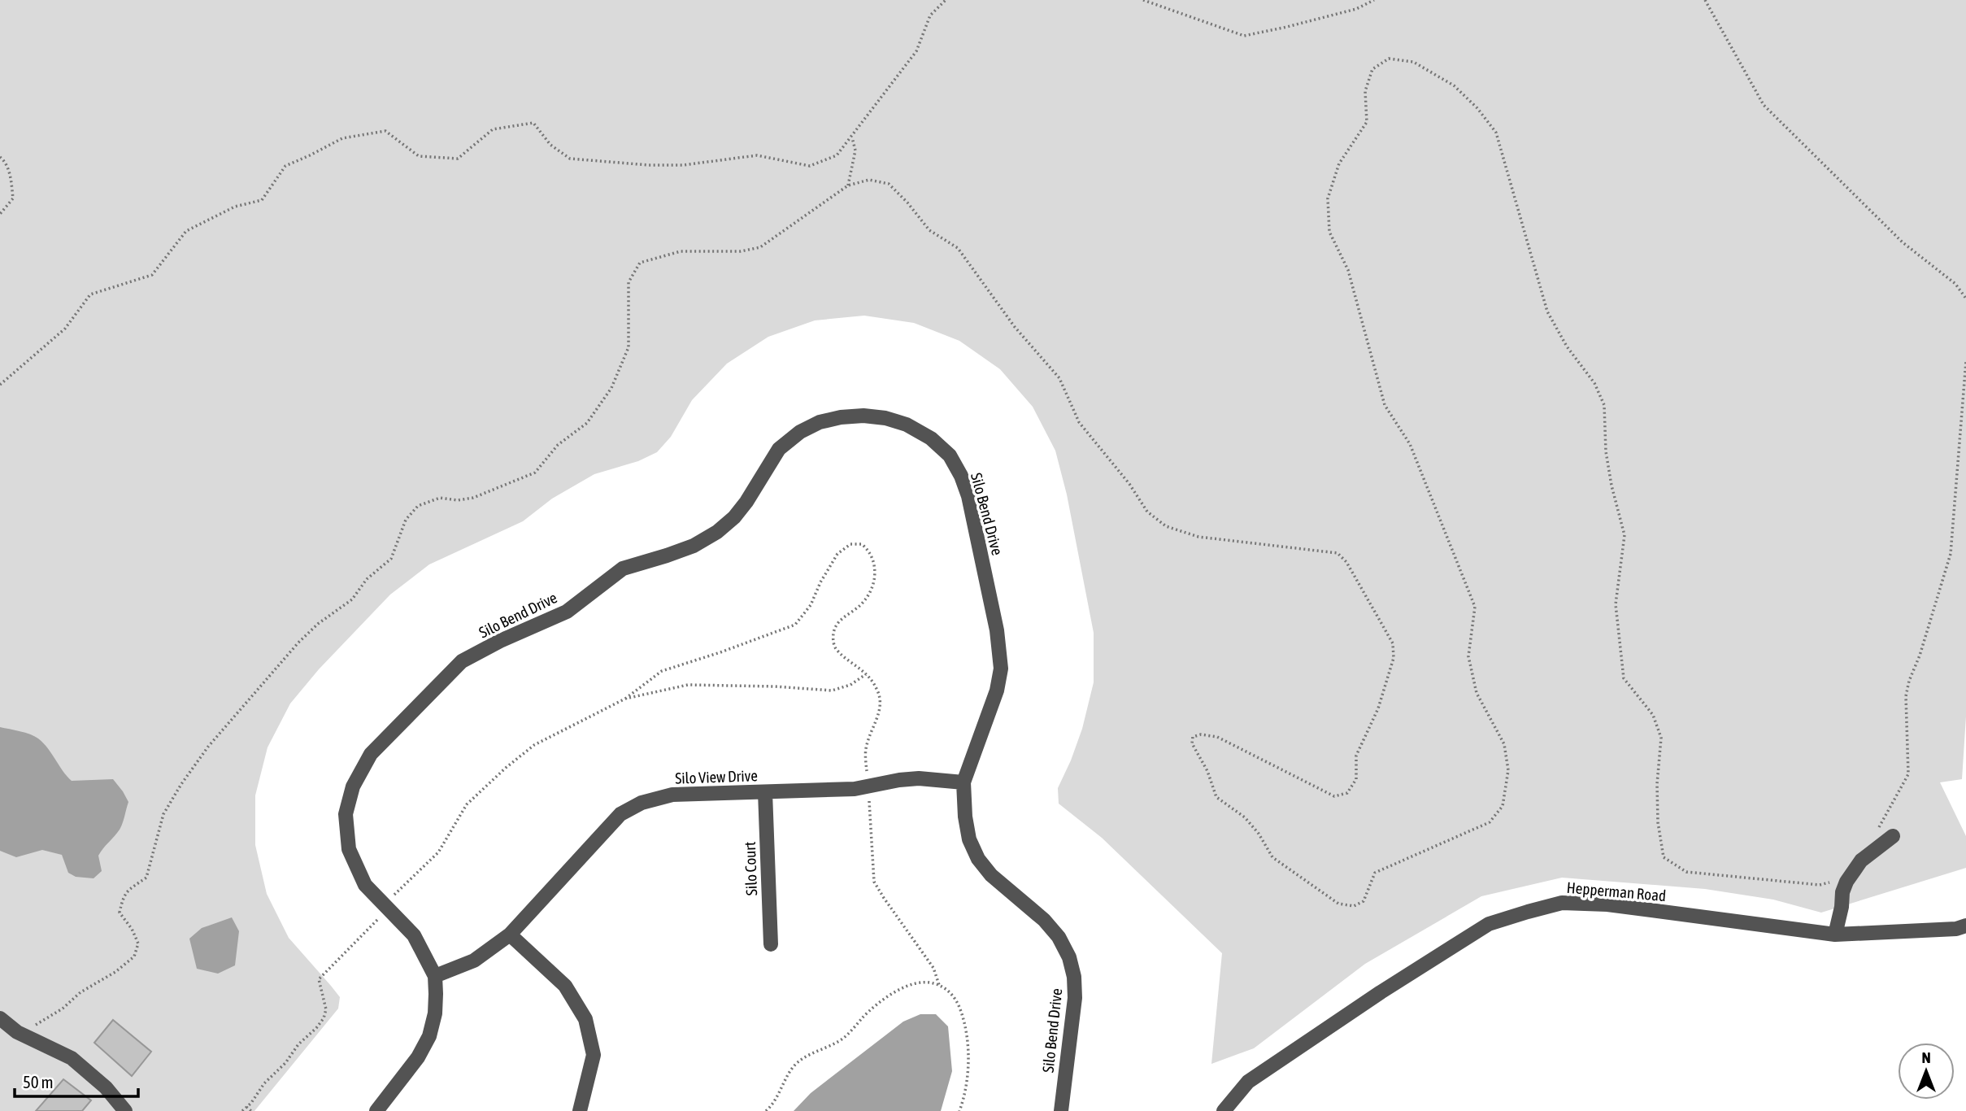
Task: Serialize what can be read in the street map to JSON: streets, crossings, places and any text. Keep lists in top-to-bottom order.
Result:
{
  "streets": {
    "street": [
      "Silo Bend Drive",
      "Silo View Drive",
      "Silo Court",
      "Hepperman Road"
    ]
  },
  "crossings": [
    ["Silo Bend Drive", "Silo View Drive"],
    ["Silo View Drive", "Silo Court"]
  ],
  "scale_bar": "50 m",
  "north": "top"
}
